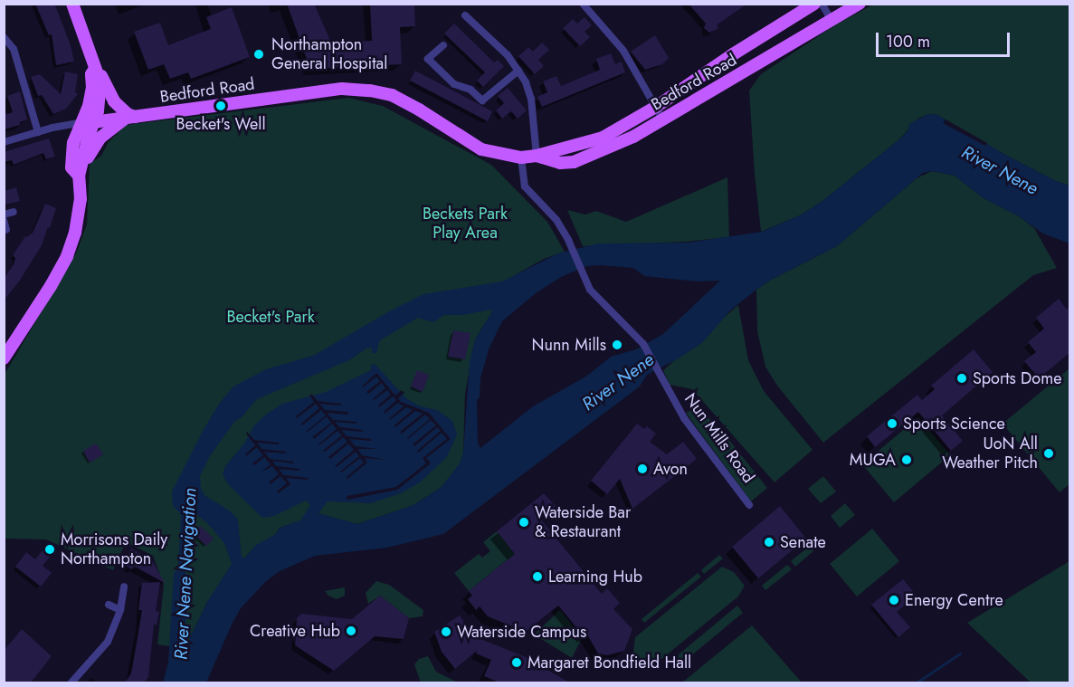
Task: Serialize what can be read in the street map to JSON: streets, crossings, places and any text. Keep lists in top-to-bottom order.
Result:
{
  "streets": {
    "main road": ["Bedford Road"],
    "street": ["Nun Mills Road"]
  },
  "crossings": [
    ["Bedford Road", "Nun Mills Road"]
  ],
  "water": ["River Nene", "River Nene Navigation"],
  "parks": ["Beckets Park Play Area", "Becket's Park"],
  "places": [
    "Northampton General Hospital",
    "Becket's Well",
    "Nunn Mills",
    "Sports Dome",
    "Sports Science",
    "UoN All Weather Pitch",
    "MUGA",
    "Avon",
    "Waterside Bar & Restaurant",
    "Senate",
    "Morrisons Daily Northampton",
    "Learning Hub",
    "Energy Centre",
    "Creative Hub",
    "Waterside Campus",
    "Margaret Bondfield Hall"
  ],
  "scale_bar": "100 m"
}
